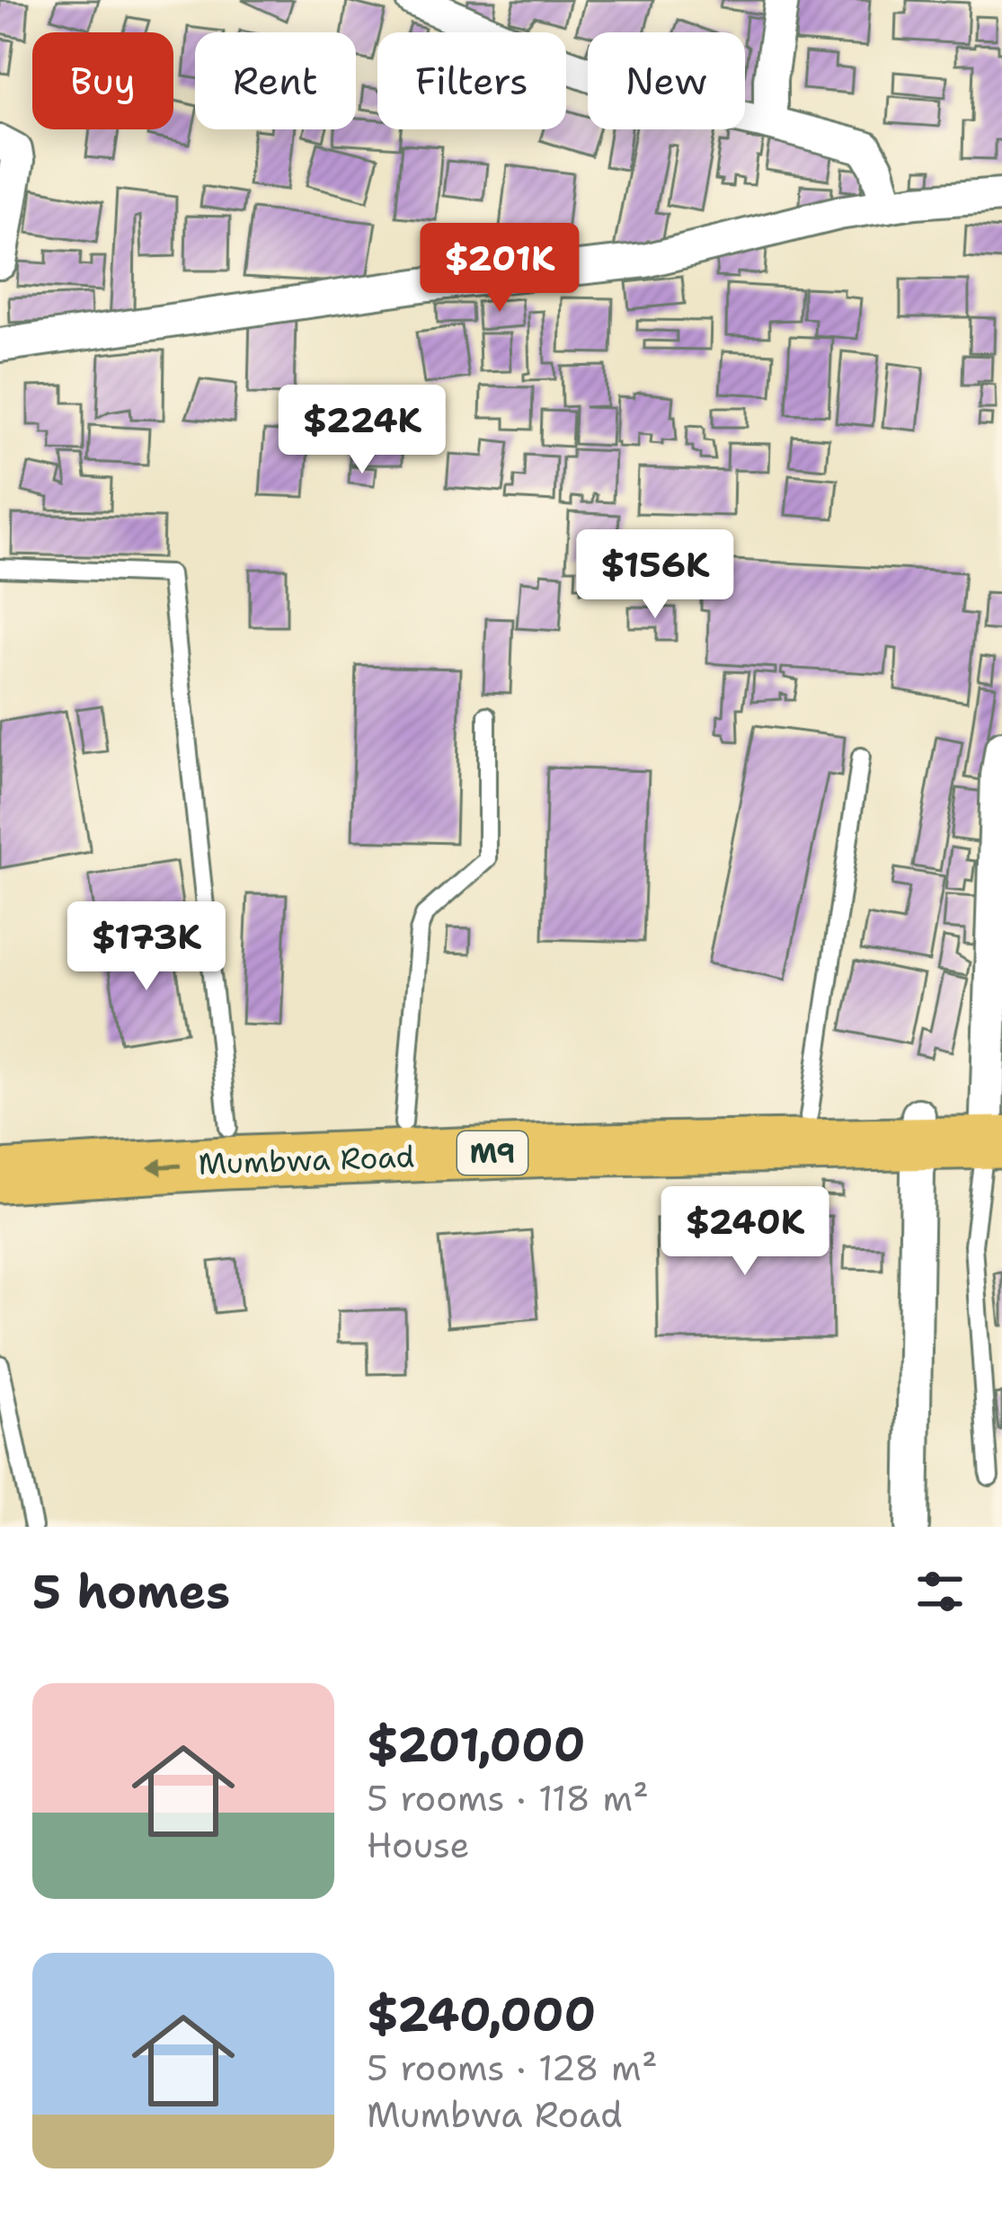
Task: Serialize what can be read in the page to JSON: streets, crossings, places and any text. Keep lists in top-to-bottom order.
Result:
{
  "streets": {
    "main road": ["M9", "Mumbwa Road"]
  },
  "page": {
    "chip": [
      "Buy",
      "Rent",
      "Filters",
      "New"
    ],
    "price": [
      "$201K",
      "$224K",
      "$156K",
      "$173K",
      "$240K"
    ],
    "heading": "5 homes",
    "list": [
      {
        "name": "$201,000",
        "note": "5 rooms · 118 m² · House"
      },
      {
        "name": "$240,000",
        "note": "5 rooms · 128 m² · Mumbwa Road"
      }
    ]
  }
}
